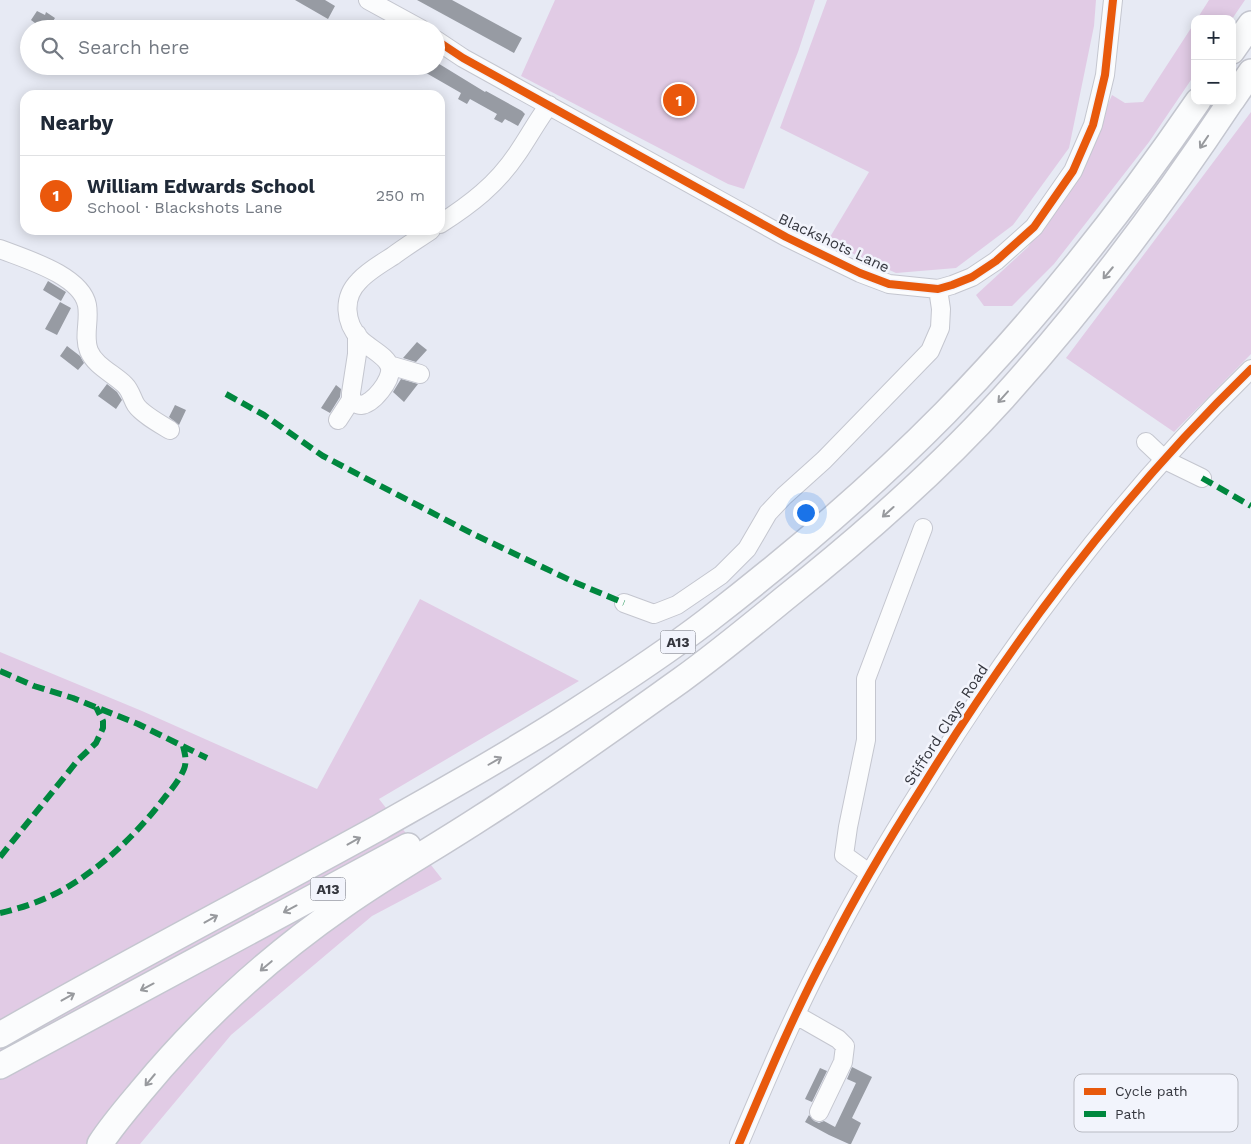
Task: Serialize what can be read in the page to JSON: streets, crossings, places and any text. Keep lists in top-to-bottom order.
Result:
{
  "streets": {
    "highway": ["A13"],
    "street": ["Blackshots Lane", "Stifford Clays Road"]
  },
  "legend": ["Cycle path", "Path"],
  "page": {
    "map_buttons": ["+", "−"],
    "search": "Search here",
    "pins": "1",
    "heading": "Nearby",
    "list": [
      {
        "mark": "1",
        "name": "William Edwards School",
        "note": "School · Blackshots Lane",
        "value": "250 m"
      }
    ]
  }
}
